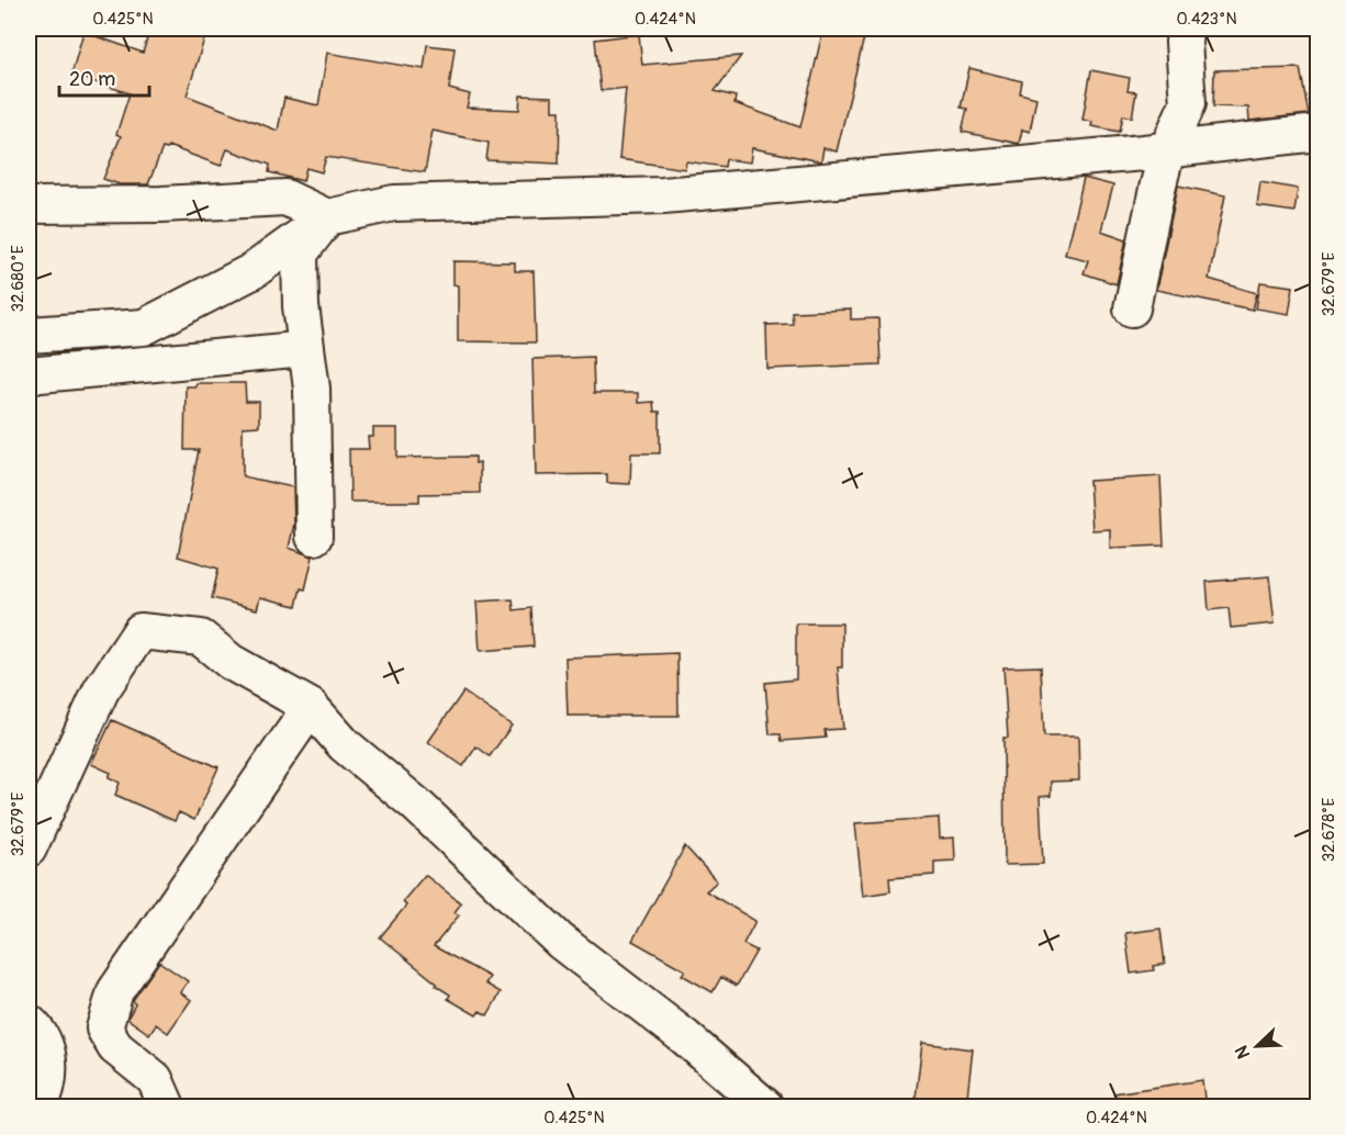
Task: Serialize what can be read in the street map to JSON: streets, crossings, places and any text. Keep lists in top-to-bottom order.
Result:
{
  "scale_bar": "20 m",
  "north": "bottom left",
  "coordinates": [
    "0.425°N",
    "0.424°N",
    "0.423°N",
    "32.680°E",
    "32.679°E",
    "32.678°E"
  ]
}
